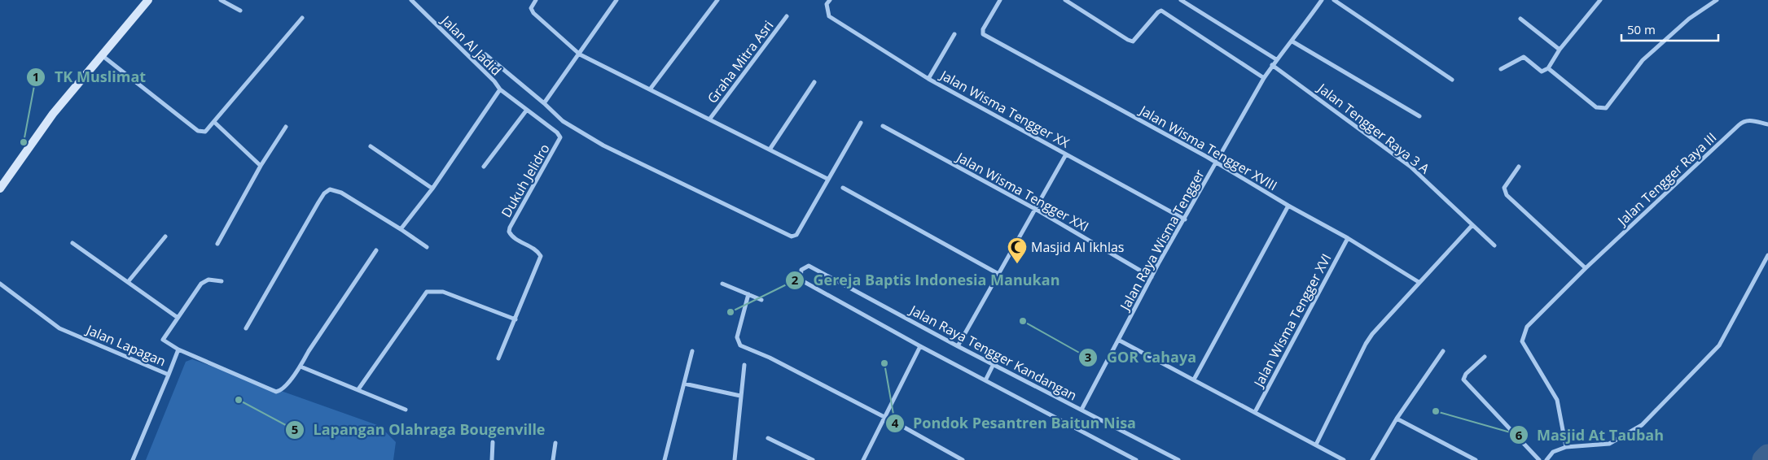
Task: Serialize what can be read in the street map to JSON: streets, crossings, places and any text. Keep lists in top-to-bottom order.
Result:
{
  "streets": {
    "street": [
      "Jalan Al Jadid",
      "Graha Mitra Asri",
      "Jalan Wisma Tengger XX",
      "Jalan Tengger Raya 3 A",
      "Jalan Wisma Tengger XVIII",
      "Jalan Tengger Raya III",
      "Dukuh Jelidro",
      "Jalan Wisma Tengger XXI",
      "Jalan Raya Wisma Tengger",
      "Jalan Wisma Tengger XVI",
      "Jalan Lapagan",
      "Jalan Raya Tengger Kandangan"
    ]
  },
  "crossings": [
    ["Jalan Al Jadid", "Dukuh Jelidro"],
    ["Jalan Wisma Tengger XX", "Jalan Raya Wisma Tengger"],
    ["Jalan Tengger Raya 3 A", "Jalan Raya Wisma Tengger"],
    ["Jalan Wisma Tengger XVIII", "Jalan Raya Wisma Tengger"],
    ["Jalan Wisma Tengger XVIII", "Jalan Wisma Tengger XVI"],
    ["Jalan Wisma Tengger XXI", "Jalan Raya Wisma Tengger"],
    ["Jalan Raya Wisma Tengger", "Jalan Raya Tengger Kandangan"]
  ],
  "places": {
    "other": [
      "TK Muslimat",
      "Gereja Baptis Indonesia Manukan",
      "GOR Cahaya",
      "Pondok Pesantren Baitun Nisa",
      "Lapangan Olahraga Bougenville",
      "Masjid At Taubah"
    ],
    "mosque": ["Masjid Al Ikhlas"]
  },
  "scale_bar": "50 m"
}
